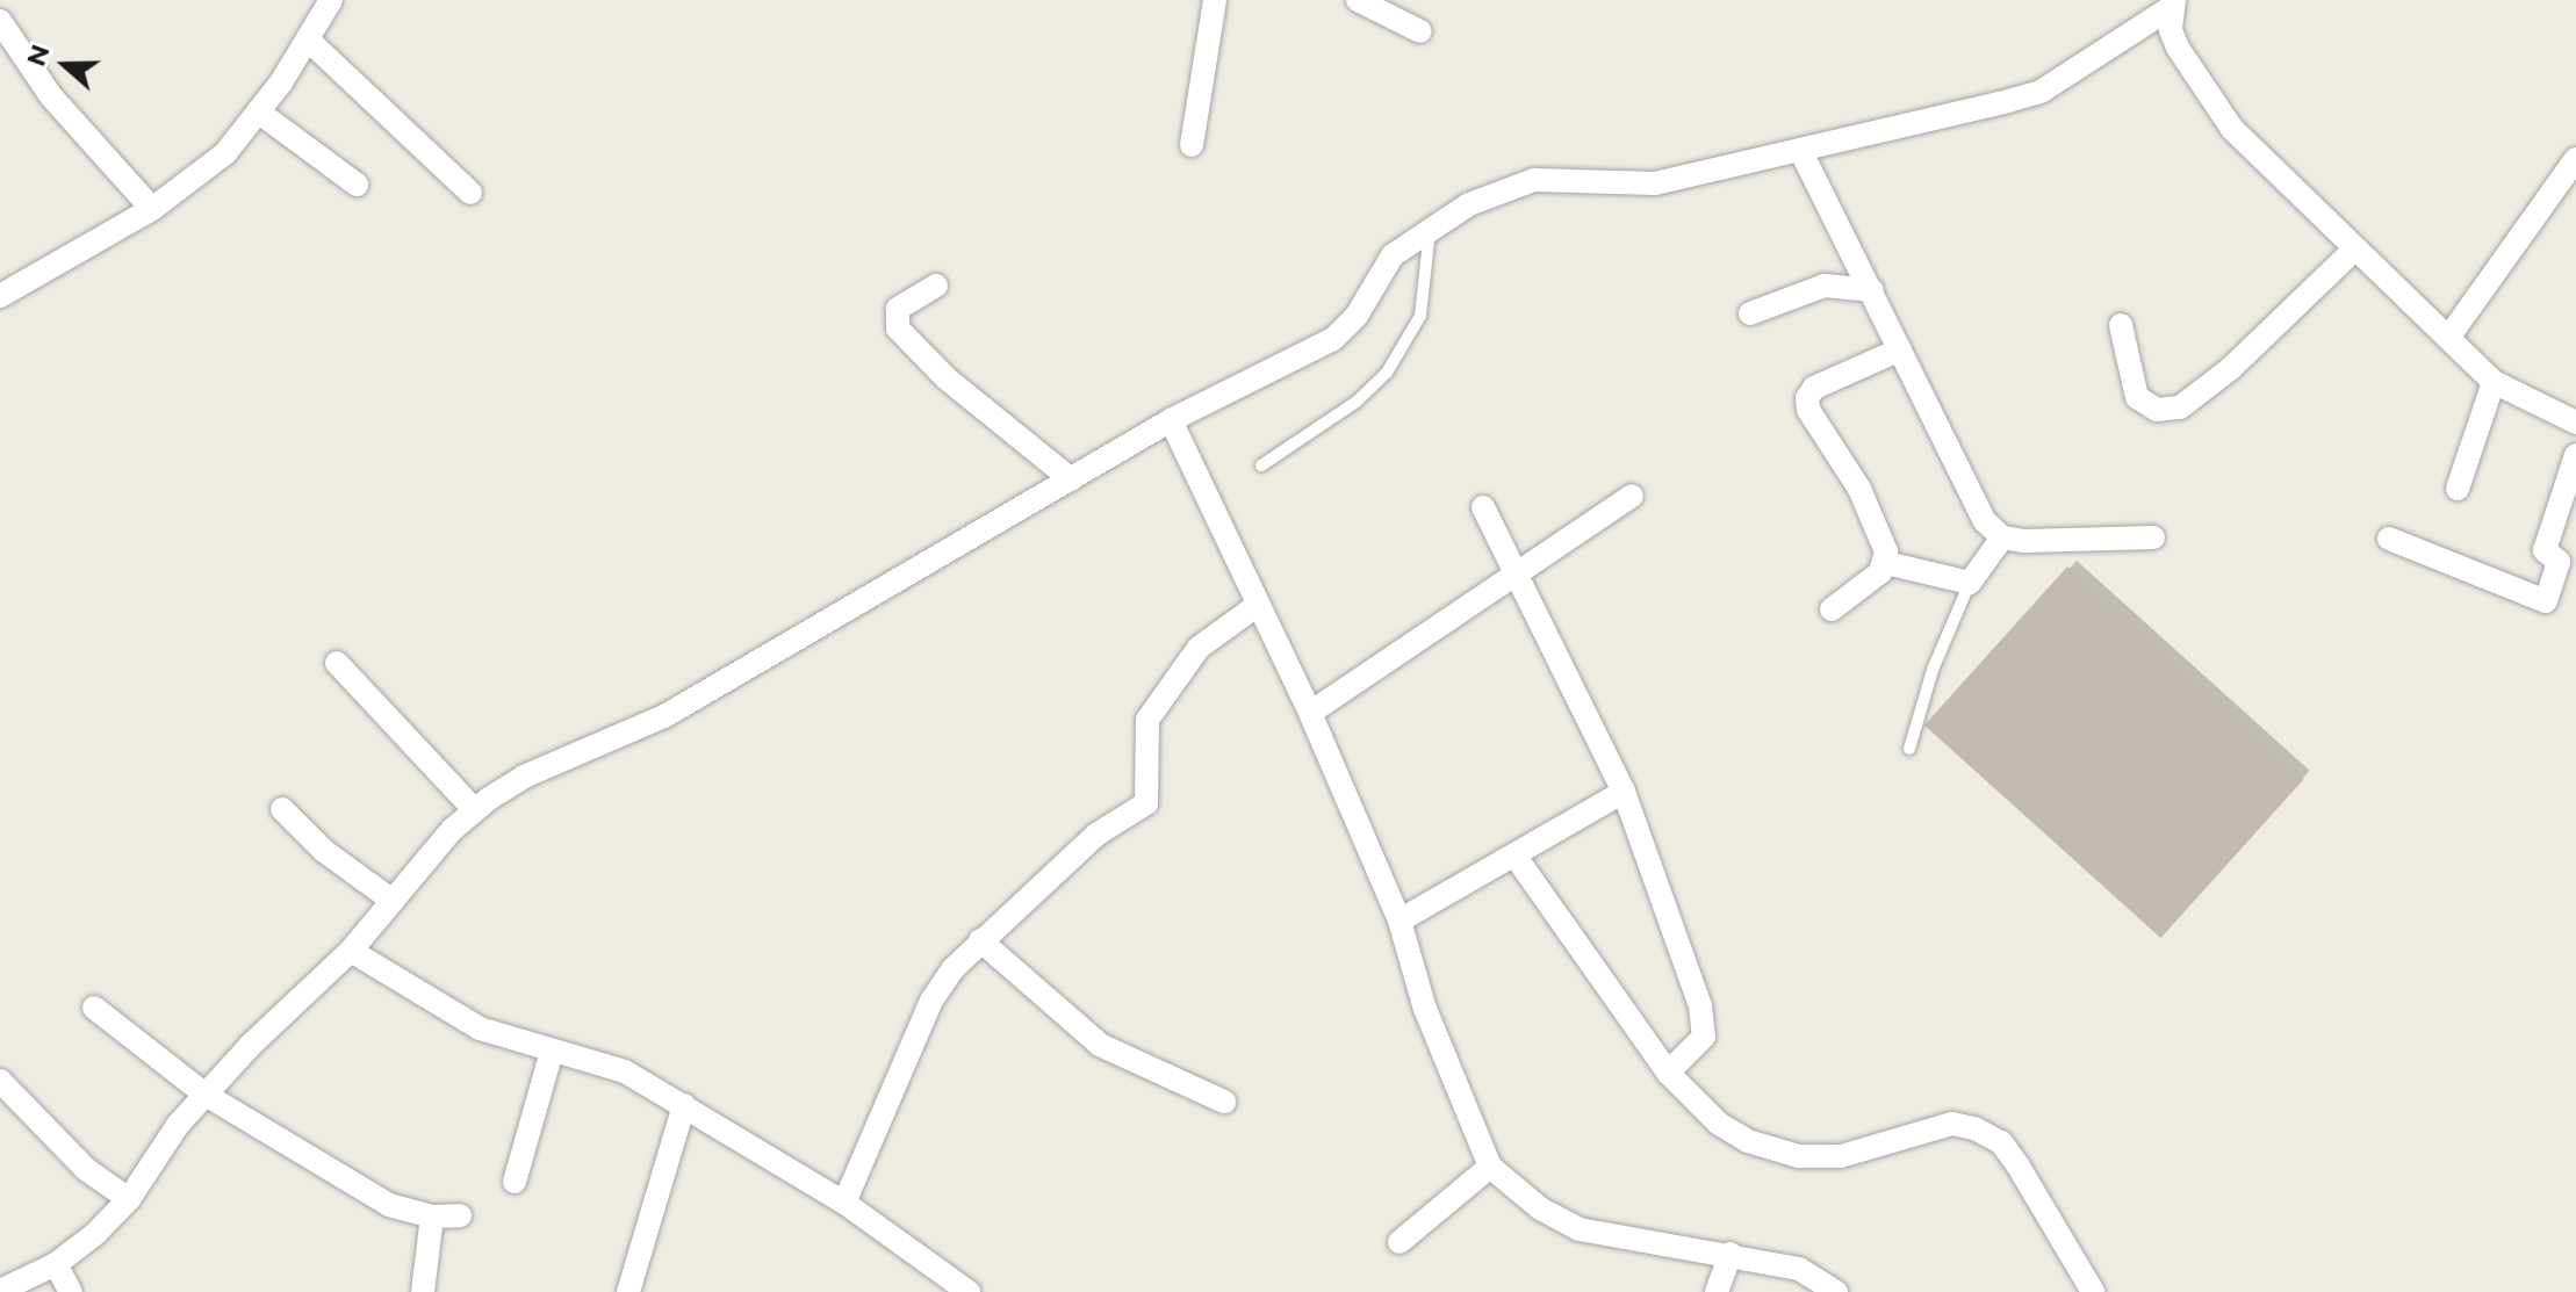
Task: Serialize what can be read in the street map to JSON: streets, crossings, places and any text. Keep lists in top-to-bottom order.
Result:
{
  "north": "left"
}
